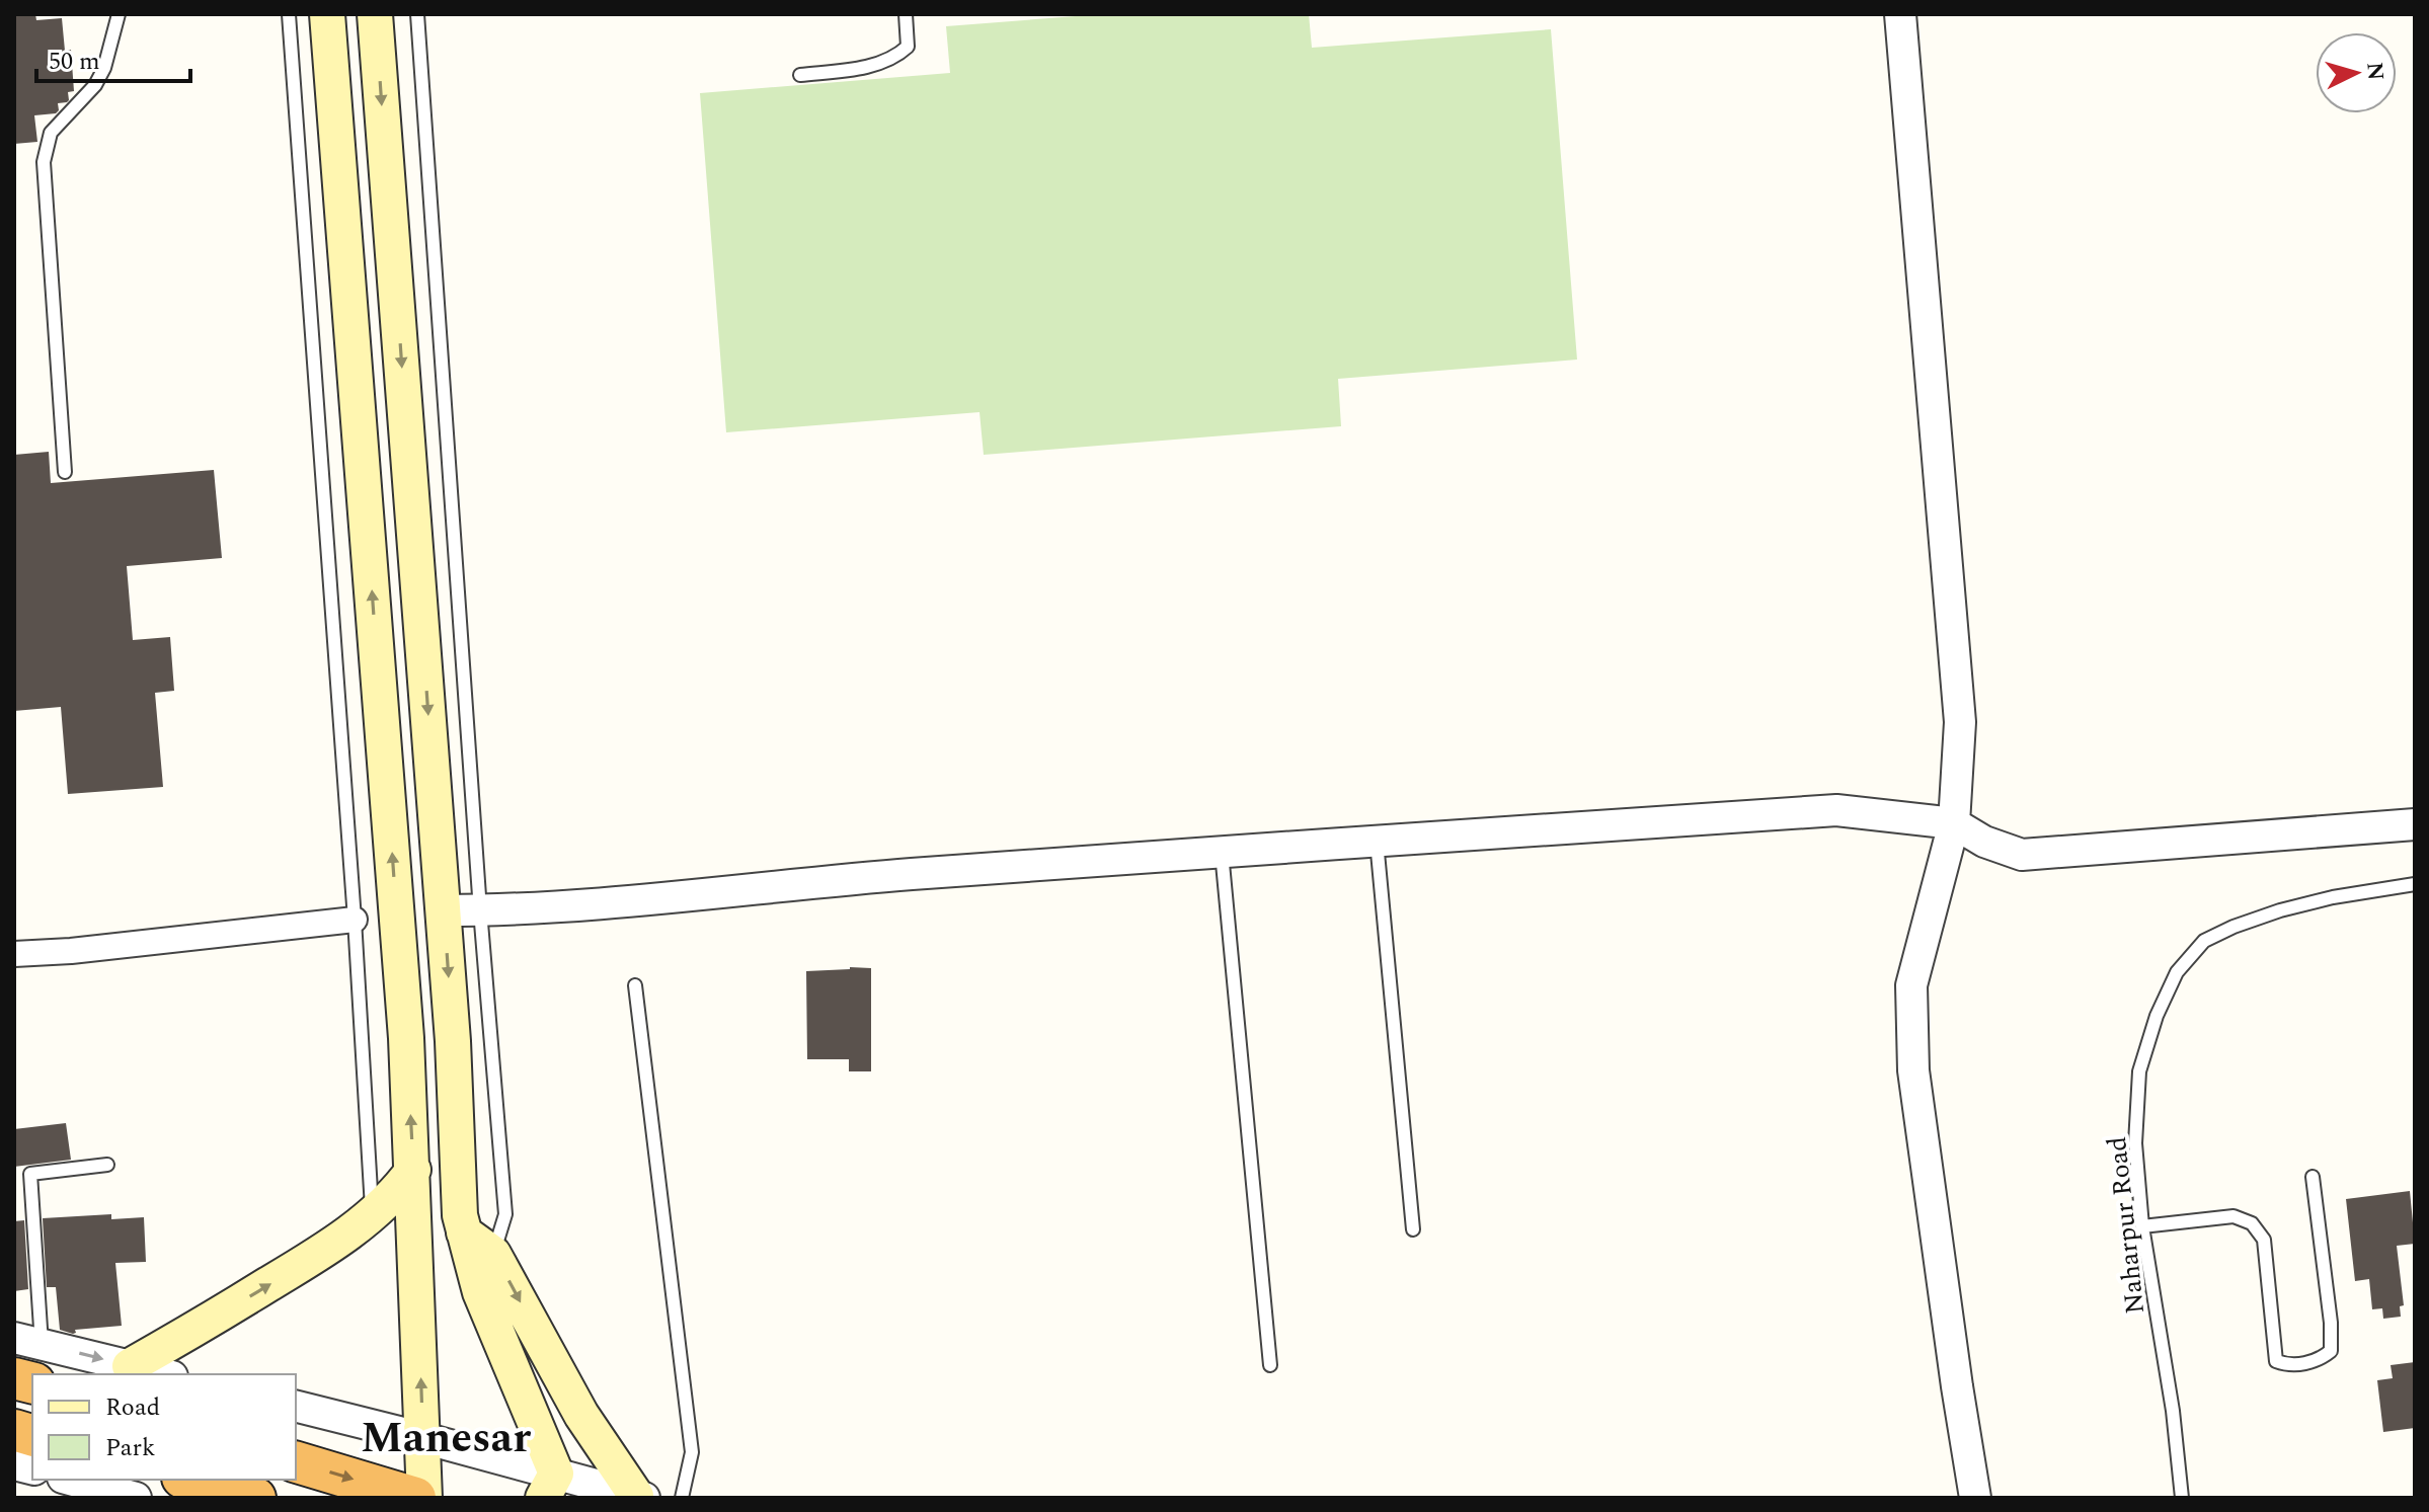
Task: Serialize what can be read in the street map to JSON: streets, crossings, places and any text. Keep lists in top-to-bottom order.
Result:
{
  "streets": {
    "lane": ["Naharpur Road"]
  },
  "districts": ["Manesar"],
  "legend": ["Road", "Park"],
  "scale_bar": "50 m",
  "north": "right"
}
